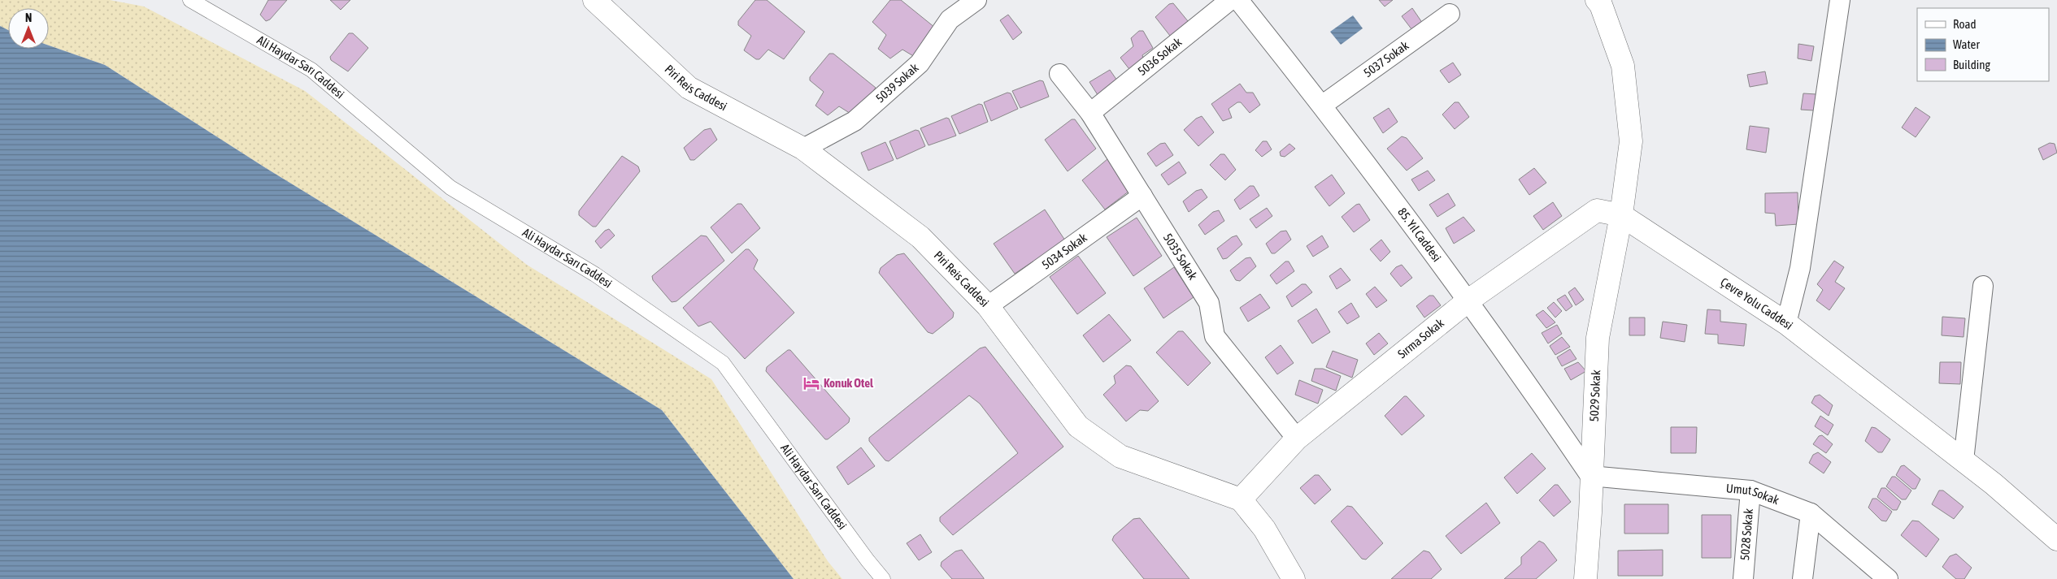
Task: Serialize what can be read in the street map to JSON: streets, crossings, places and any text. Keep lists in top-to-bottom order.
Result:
{
  "streets": {
    "street": [
      "5036 Sokak",
      "5037 Sokak",
      "Ali Haydar Sarı Caddesi",
      "5039 Sokak",
      "Piri Reis Caddesi",
      "85. Yıl Caddesi",
      "5034 Sokak",
      "5035 Sokak",
      "Çevre Yolu Caddesi",
      "Sırma Sokak",
      "5029 Sokak",
      "Umut Sokak",
      "5028 Sokak"
    ]
  },
  "crossings": [
    ["5036 Sokak", "5035 Sokak"],
    ["5037 Sokak", "85. Yıl Caddesi"],
    ["5039 Sokak", "Piri Reis Caddesi"],
    ["Piri Reis Caddesi", "5034 Sokak"],
    ["Piri Reis Caddesi", "Sırma Sokak"],
    ["85. Yıl Caddesi", "Sırma Sokak"],
    ["85. Yıl Caddesi", "5029 Sokak"],
    ["85. Yıl Caddesi", "Umut Sokak"],
    ["5034 Sokak", "5035 Sokak"],
    ["5035 Sokak", "Sırma Sokak"],
    ["Çevre Yolu Caddesi", "Sırma Sokak"],
    ["Çevre Yolu Caddesi", "5029 Sokak"],
    ["Sırma Sokak", "5029 Sokak"],
    ["5029 Sokak", "Umut Sokak"],
    ["Umut Sokak", "5028 Sokak"]
  ],
  "places": {
    "hotel": ["Konuk Otel"]
  },
  "legend": ["Road", "Water", "Building"],
  "north": "top"
}
